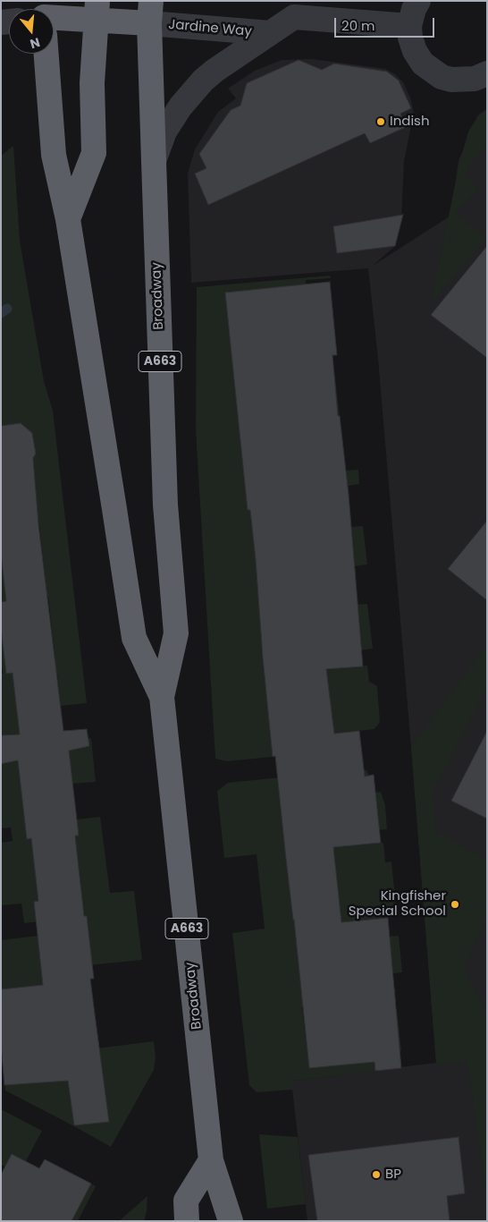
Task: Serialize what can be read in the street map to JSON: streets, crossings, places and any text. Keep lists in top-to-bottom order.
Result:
{
  "streets": {
    "highway": ["Broadway", "A663"],
    "street": ["Jardine Way"]
  },
  "crossings": [
    ["Jardine Way", "Broadway"]
  ],
  "places": ["Indish", "Kingfisher Special School", "BP"],
  "scale_bar": "20 m",
  "north": "bottom"
}
